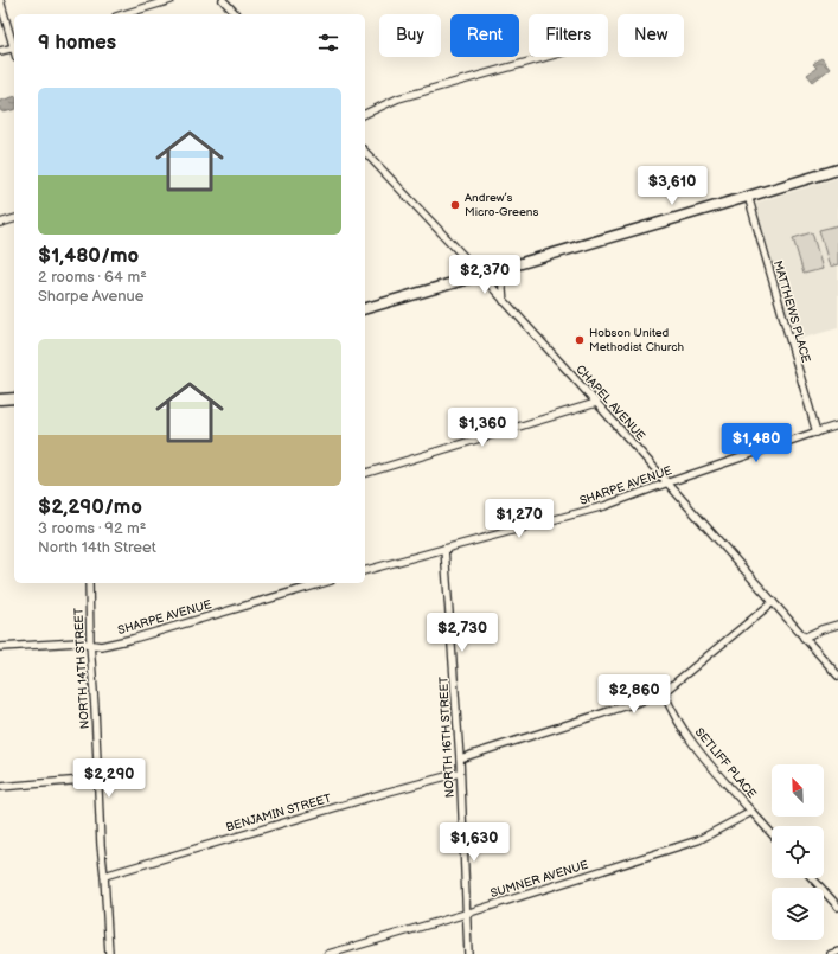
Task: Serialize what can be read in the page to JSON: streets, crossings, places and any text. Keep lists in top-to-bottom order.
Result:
{
  "streets": {
    "street": [
      "MATTHEWS PLACE",
      "CHAPEL AVENUE",
      "SHARPE AVENUE",
      "NORTH 14TH STREET",
      "NORTH 16TH STREET",
      "SETLIFF PLACE",
      "BENJAMIN STREET",
      "SUMNER AVENUE"
    ]
  },
  "crossings": [
    ["MATTHEWS PLACE", "SHARPE AVENUE"],
    ["CHAPEL AVENUE", "SHARPE AVENUE"],
    ["SHARPE AVENUE", "NORTH 14TH STREET"],
    ["SHARPE AVENUE", "NORTH 16TH STREET"],
    ["NORTH 14TH STREET", "BENJAMIN STREET"],
    ["NORTH 16TH STREET", "BENJAMIN STREET"],
    ["NORTH 16TH STREET", "SUMNER AVENUE"],
    ["SETLIFF PLACE", "SUMNER AVENUE"]
  ],
  "places": ["Andrew’s Micro-Greens", "Hobson United Methodist Church"],
  "north": "top left",
  "page": {
    "chip": [
      "Buy",
      "Rent",
      "Filters",
      "New"
    ],
    "heading": "9 homes",
    "list": [
      {
        "name": "$1,480/mo",
        "note": "2 rooms · 64 m² · Sharpe Avenue"
      },
      {
        "name": "$2,290/mo",
        "note": "3 rooms · 92 m² · North 14th Street"
      }
    ],
    "price": [
      "$3,610",
      "$2,370",
      "$1,360",
      "$1,480",
      "$1,270",
      "$2,730",
      "$2,860",
      "$2,290",
      "$1,630"
    ]
  }
}
